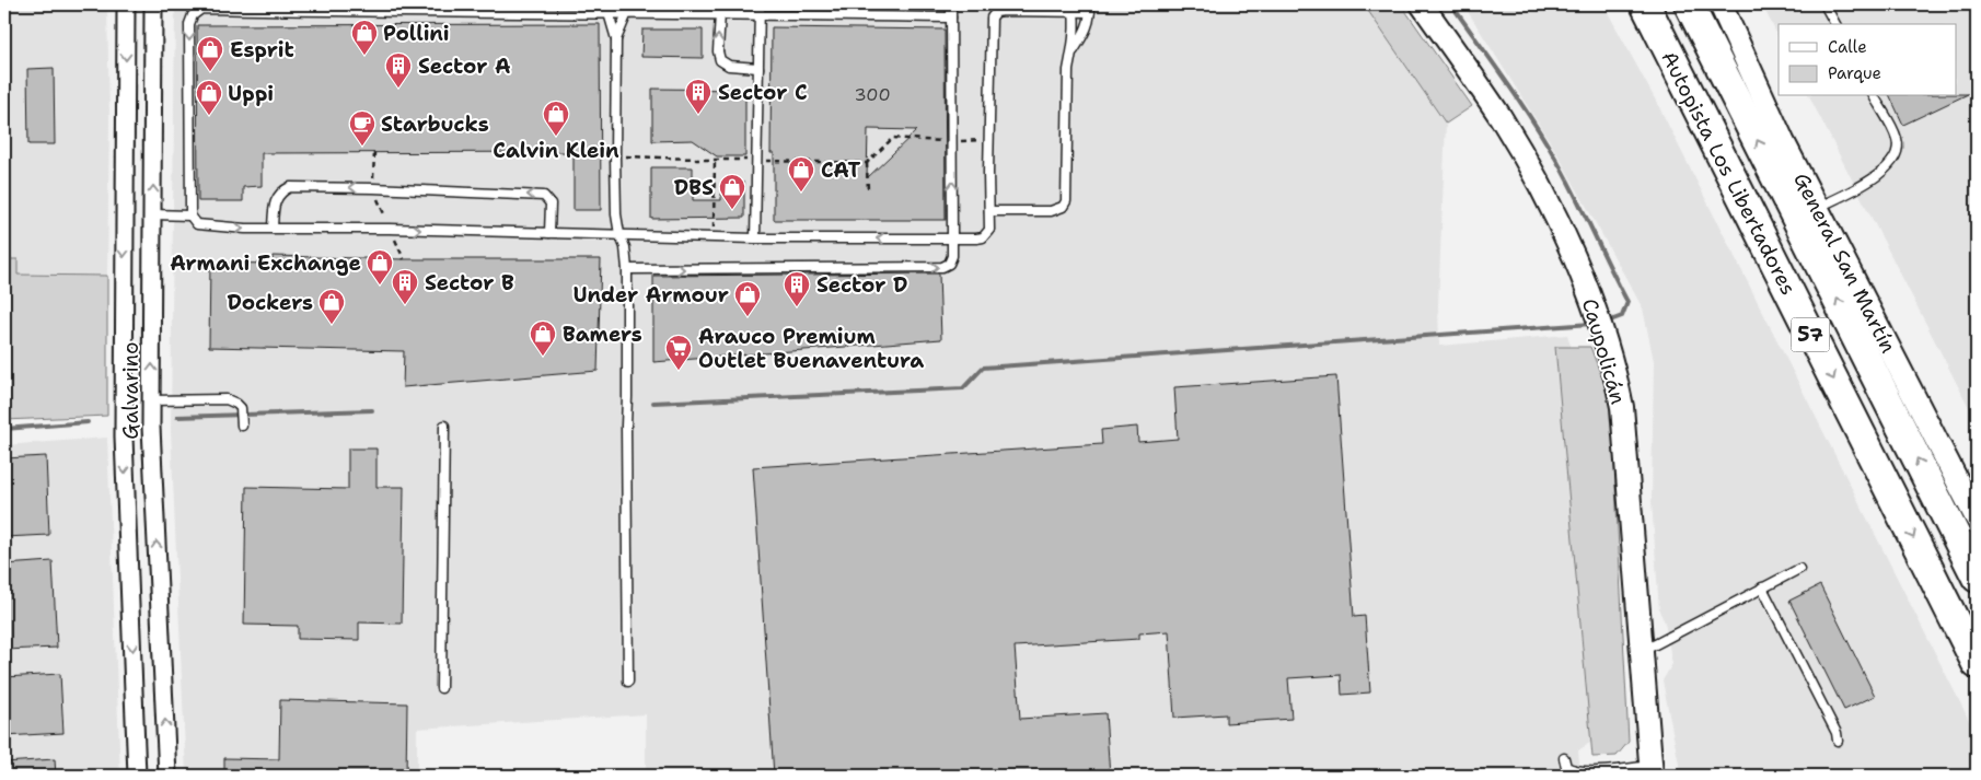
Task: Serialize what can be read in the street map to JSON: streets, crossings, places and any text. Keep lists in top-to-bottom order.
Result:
{
  "streets": {
    "highway": ["Autopista Los Libertadores", "57"],
    "main road": ["General San Martín", "Caupolicán"],
    "street": ["Galvarino"]
  },
  "places": {
    "shop": [
      "Pollini",
      "Esprit",
      "Uppi",
      "Calvin Klein",
      "CAT",
      "DBS",
      "Armani Exchange",
      "Under Armour",
      "Dockers",
      "Bamers"
    ],
    "building": [
      "Sector A",
      "Sector C",
      "Sector B",
      "Sector D"
    ],
    "cafe": ["Starbucks"],
    "supermarket": ["Arauco Premium Outlet Buenaventura"]
  },
  "house_numbers": ["300"],
  "legend": ["Calle", "Parque"]
}
